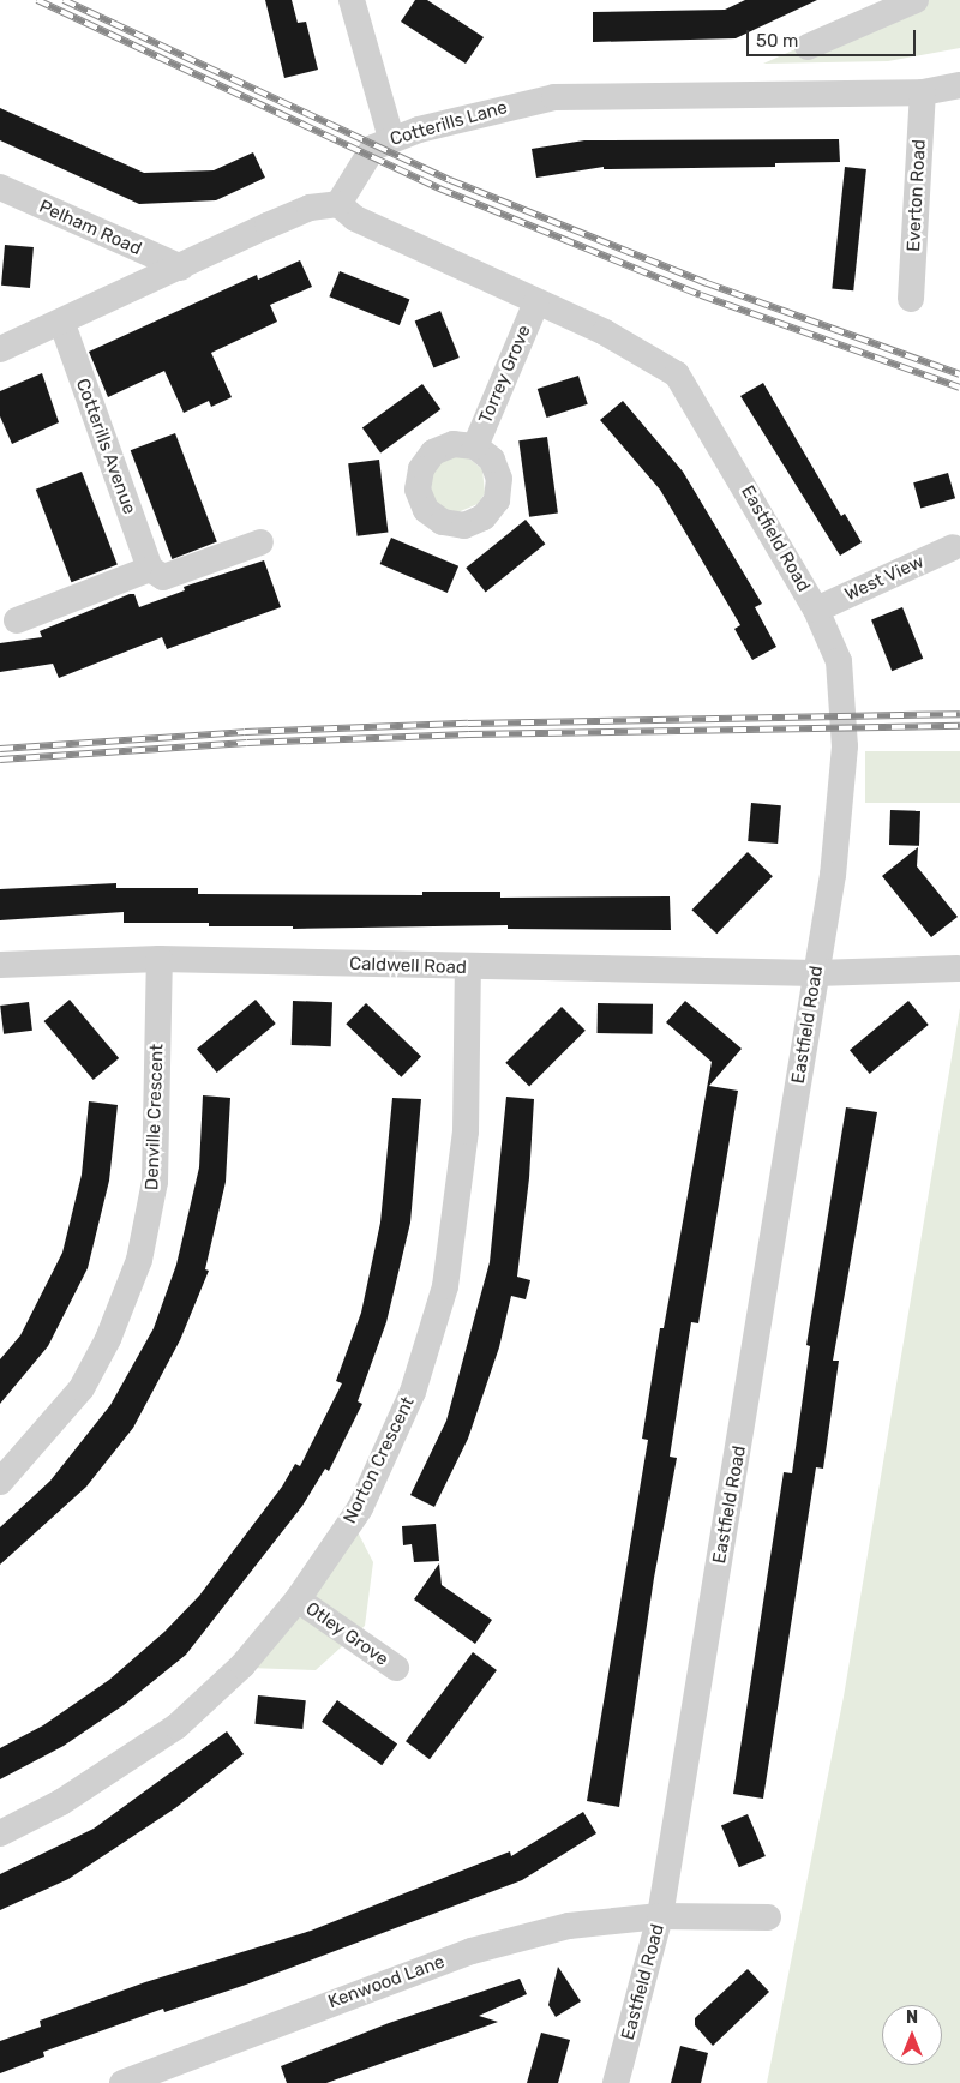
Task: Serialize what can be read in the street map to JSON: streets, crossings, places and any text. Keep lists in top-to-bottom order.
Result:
{
  "streets": {
    "street": [
      "Cotterills Lane",
      "Everton Road",
      "Pelham Road",
      "Torrey Grove",
      "Cotterills Avenue",
      "Eastfield Road",
      "West View",
      "Caldwell Road",
      "Denville Crescent",
      "Norton Crescent",
      "Otley Grove",
      "Kenwood Lane"
    ]
  },
  "crossings": [
    ["Cotterills Lane", "Everton Road"],
    ["Cotterills Lane", "Eastfield Road"],
    ["Torrey Grove", "Eastfield Road"],
    ["Eastfield Road", "West View"],
    ["Eastfield Road", "Caldwell Road"],
    ["Eastfield Road", "Kenwood Lane"],
    ["Caldwell Road", "Denville Crescent"],
    ["Caldwell Road", "Norton Crescent"],
    ["Norton Crescent", "Otley Grove"]
  ],
  "scale_bar": "50 m",
  "north": "top"
}
